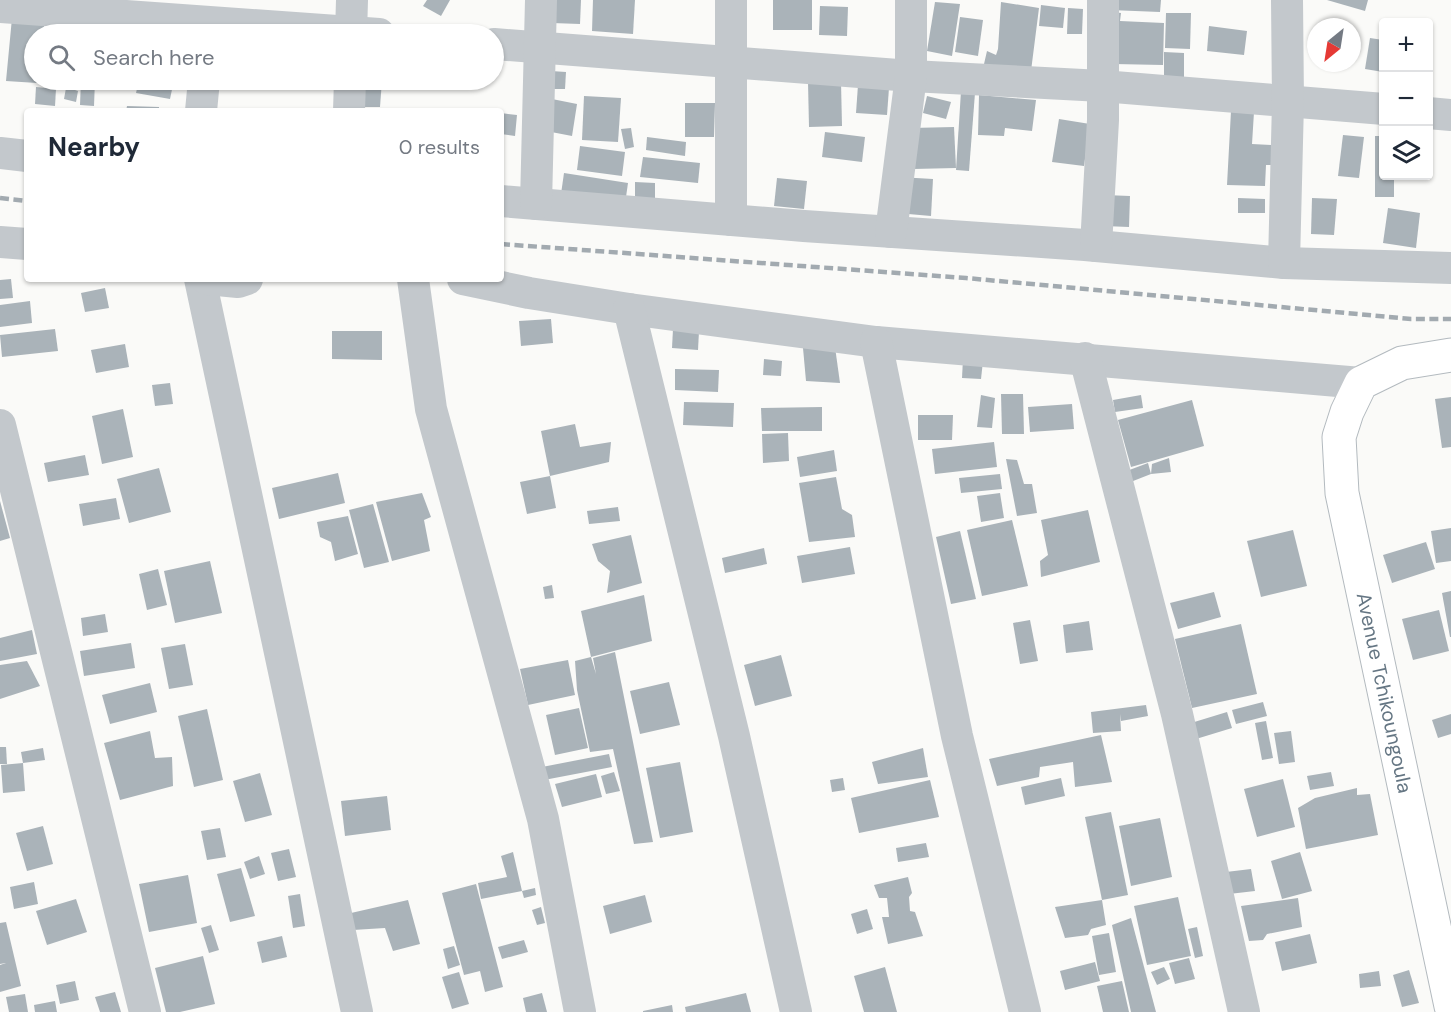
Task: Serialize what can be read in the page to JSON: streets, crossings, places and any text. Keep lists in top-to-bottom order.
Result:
{
  "streets": {
    "street": ["Avenue Tchikoungoula"]
  },
  "north": "bottom left",
  "page": {
    "map_buttons": ["+", "−"],
    "search": "Search here",
    "heading": ["Nearby", "0 results"]
  }
}
